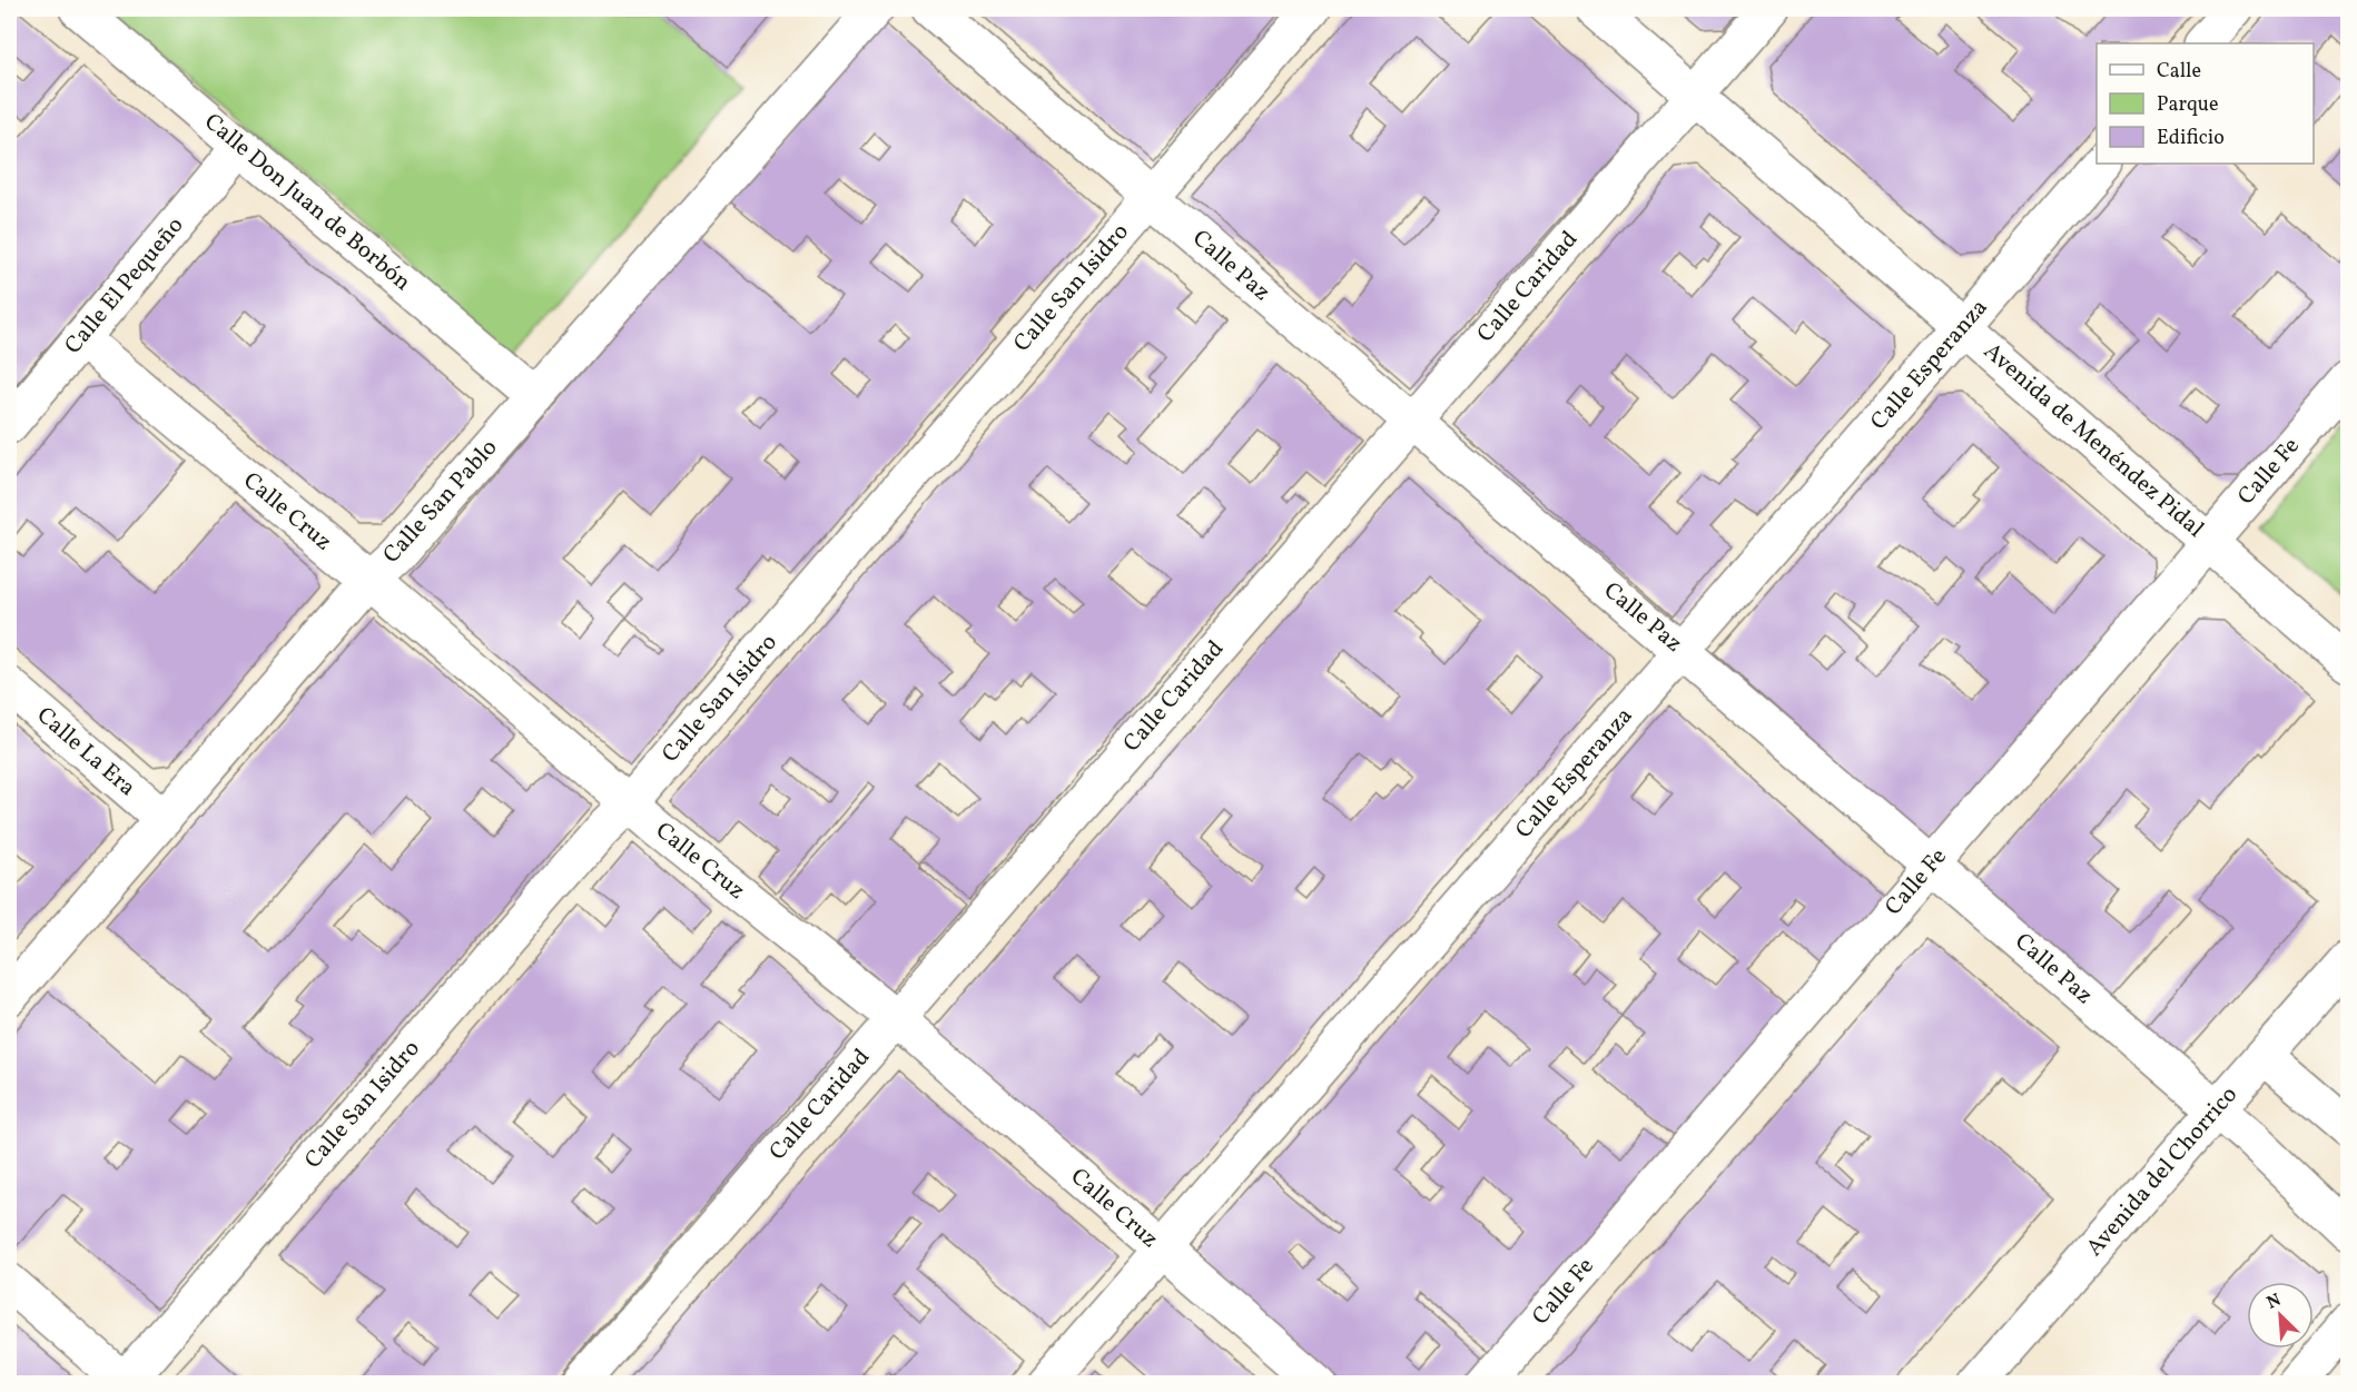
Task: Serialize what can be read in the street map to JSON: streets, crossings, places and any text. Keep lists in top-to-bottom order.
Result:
{
  "streets": {
    "street": [
      "Calle Don Juan de Borbón",
      "Calle Paz",
      "Calle El Pequeño",
      "Calle Caridad",
      "Calle San Isidro",
      "Calle Esperanza",
      "Avenida de Menéndez Pidal",
      "Calle Fe",
      "Calle San Pablo",
      "Calle Cruz",
      "Calle La Era",
      "Avenida del Chorrico"
    ]
  },
  "crossings": [
    ["Calle Don Juan de Borbón", "Calle El Pequeño"],
    ["Calle Don Juan de Borbón", "Calle San Pablo"],
    ["Calle Paz", "Calle Caridad"],
    ["Calle Paz", "Calle San Isidro"],
    ["Calle Paz", "Calle Esperanza"],
    ["Calle Paz", "Calle Fe"],
    ["Calle Paz", "Avenida del Chorrico"],
    ["Calle El Pequeño", "Calle Cruz"],
    ["Calle Caridad", "Avenida de Menéndez Pidal"],
    ["Calle Caridad", "Calle Cruz"],
    ["Calle San Isidro", "Calle Cruz"],
    ["Calle Esperanza", "Avenida de Menéndez Pidal"],
    ["Calle Esperanza", "Calle Cruz"],
    ["Avenida de Menéndez Pidal", "Calle Fe"],
    ["Calle San Pablo", "Calle Cruz"],
    ["Calle San Pablo", "Calle La Era"]
  ],
  "legend": ["Calle", "Parque", "Edificio"],
  "north": "top left"
}
